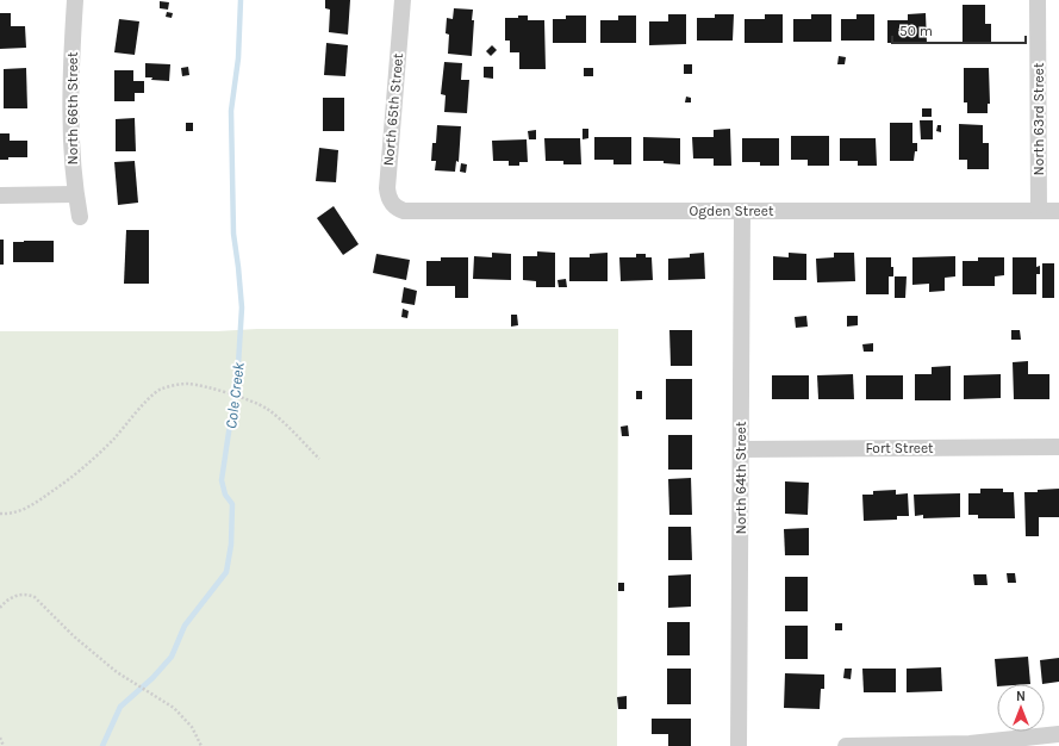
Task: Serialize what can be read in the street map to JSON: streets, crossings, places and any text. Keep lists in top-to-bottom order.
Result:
{
  "streets": {
    "street": [
      "North 66th Street",
      "North 65th Street",
      "North 63rd Street",
      "Ogden Street",
      "Fort Street",
      "North 64th Street"
    ]
  },
  "crossings": [
    ["North 65th Street", "Ogden Street"],
    ["North 63rd Street", "Ogden Street"],
    ["Ogden Street", "North 64th Street"],
    ["Fort Street", "North 64th Street"]
  ],
  "water": ["Cole Creek"],
  "scale_bar": "50 m",
  "north": "top"
}
